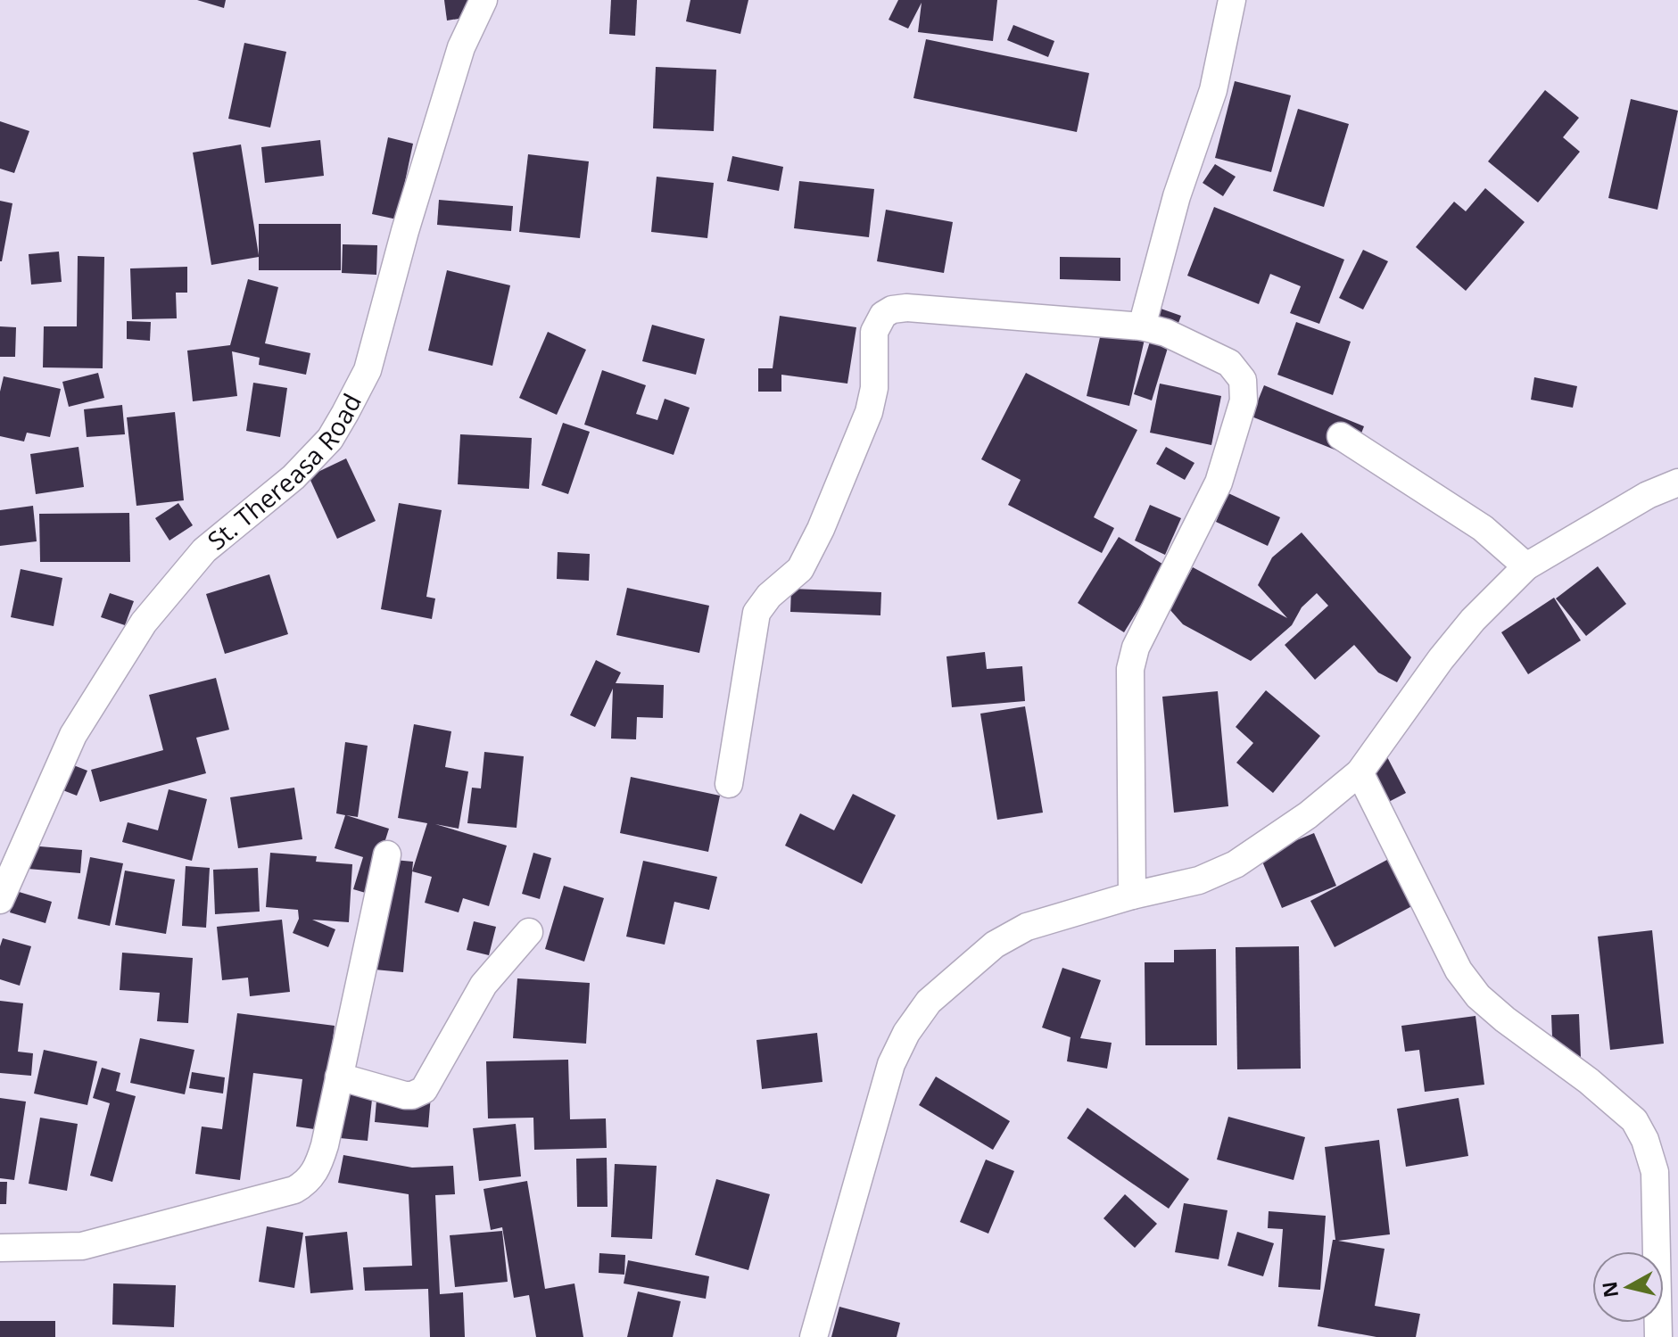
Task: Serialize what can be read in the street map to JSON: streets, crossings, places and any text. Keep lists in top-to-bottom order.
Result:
{
  "streets": {
    "street": ["St. Thereasa Road"]
  },
  "north": "left"
}
